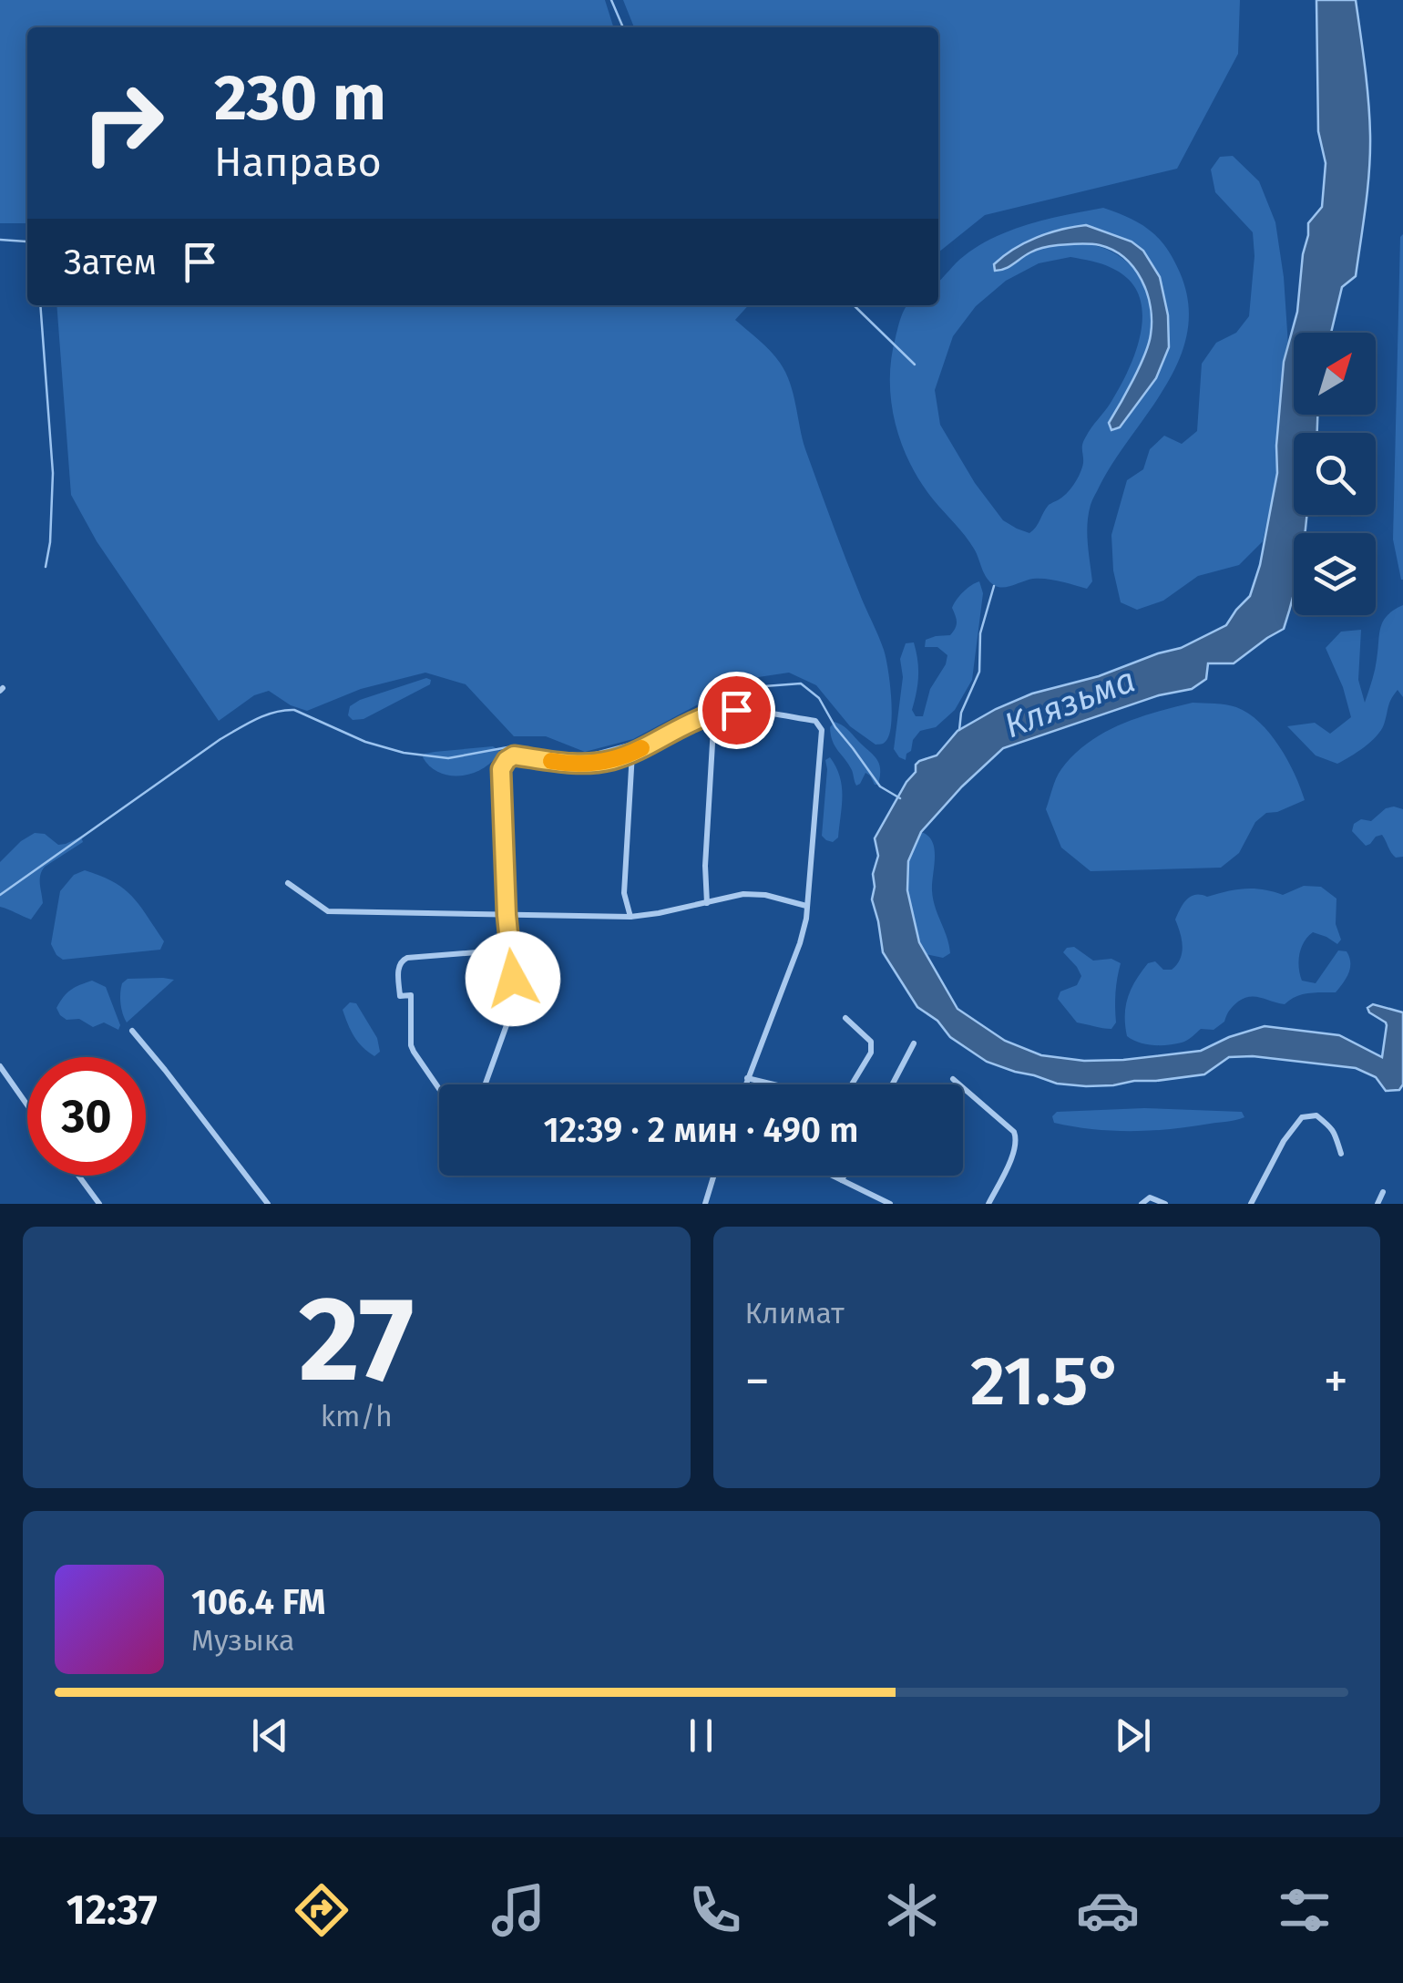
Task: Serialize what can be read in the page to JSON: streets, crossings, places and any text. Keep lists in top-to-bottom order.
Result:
{
  "water": ["Клязьма"],
  "north": "top right",
  "page": {
    "turn": ["230 m", "Направо"],
    "then": "Затем",
    "limit": "30",
    "trip": "12:39 · 2 мин · 490 m",
    "tile": [
      ["27", "km/h"],
      "Климат"
    ],
    "heat": ["−", "21.5°", "+"],
    "song": ["106.4 FM", "Музыка"],
    "tabs": "12:37"
  }
}
